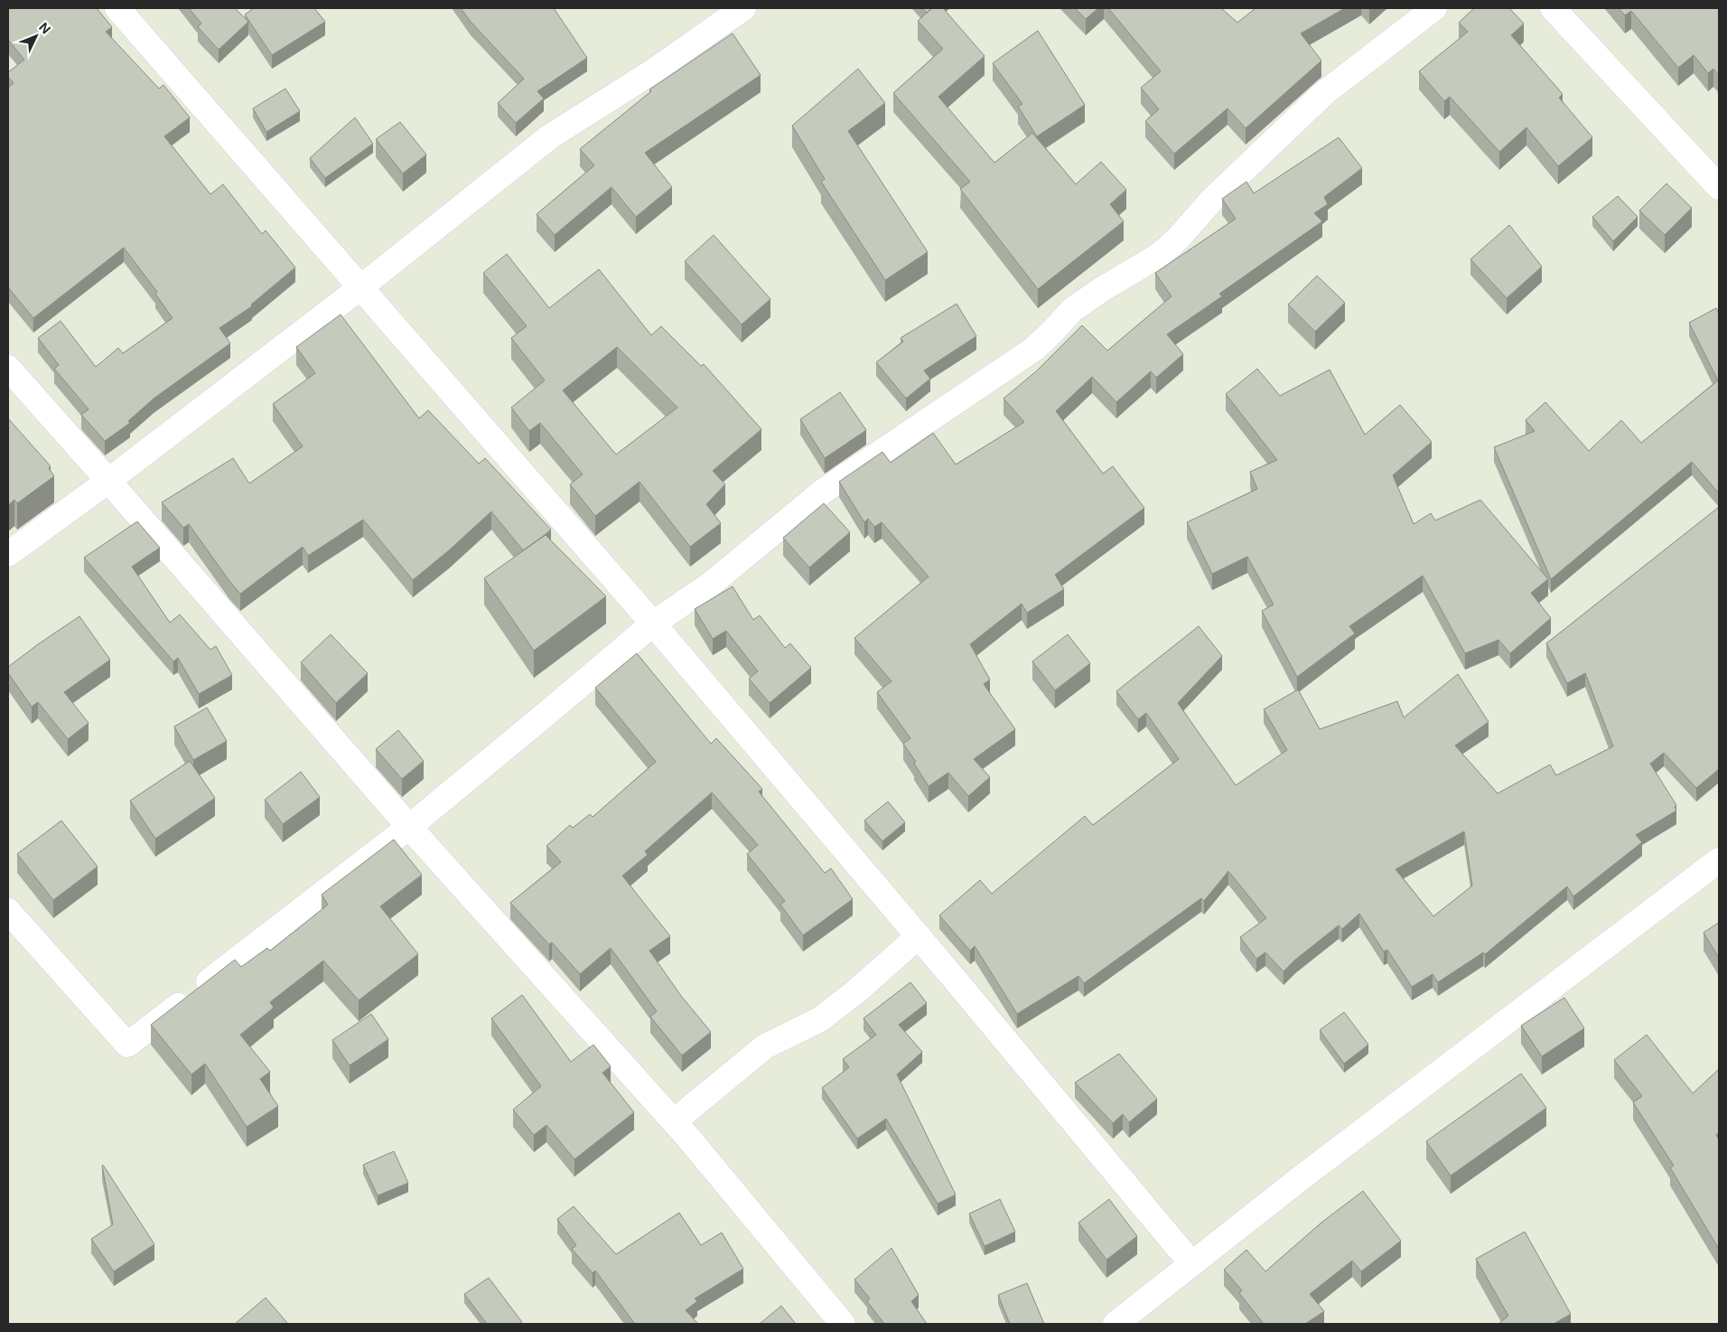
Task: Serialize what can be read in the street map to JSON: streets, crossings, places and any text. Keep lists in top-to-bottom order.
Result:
{
  "north": "top right"
}
